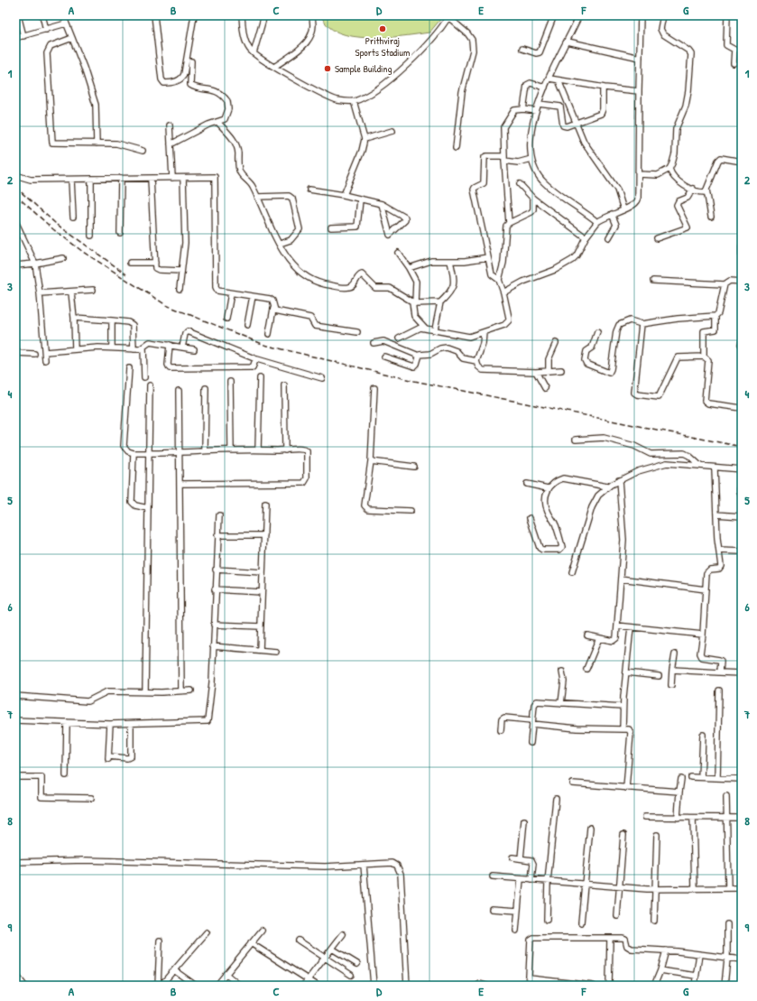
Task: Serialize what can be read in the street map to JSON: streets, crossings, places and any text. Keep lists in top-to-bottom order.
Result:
{
  "places": ["Prithviraj Sports Stadium", "Sample Building"],
  "grid": {
    "columns": [
      "A",
      "B",
      "C",
      "D",
      "E",
      "F",
      "G"
    ],
    "rows": [
      "1",
      "2",
      "3",
      "4",
      "5",
      "6",
      "7",
      "8",
      "9"
    ]
  }
}
